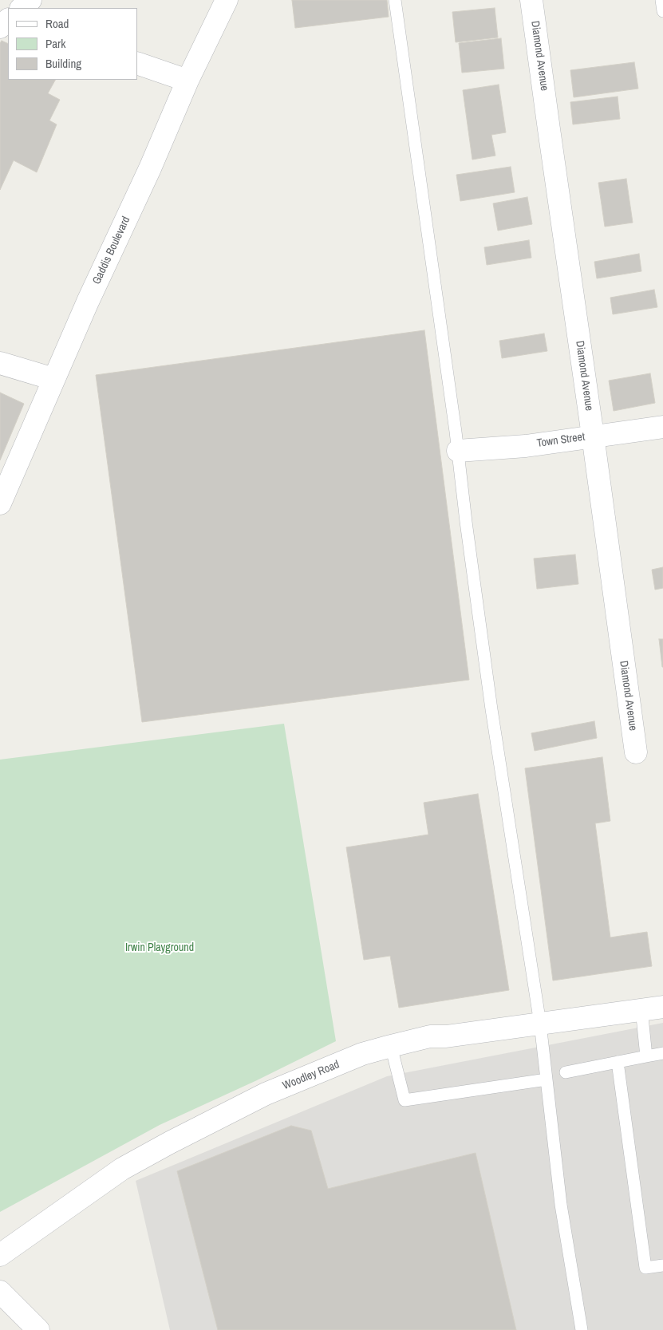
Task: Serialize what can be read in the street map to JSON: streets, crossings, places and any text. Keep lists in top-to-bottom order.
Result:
{
  "streets": {
    "street": [
      "Diamond Avenue",
      "Gaddis Boulevard",
      "Town Street",
      "Woodley Road"
    ]
  },
  "crossings": [
    ["Diamond Avenue", "Town Street"]
  ],
  "parks": ["Irwin Playground"],
  "legend": ["Road", "Park", "Building"]
}
